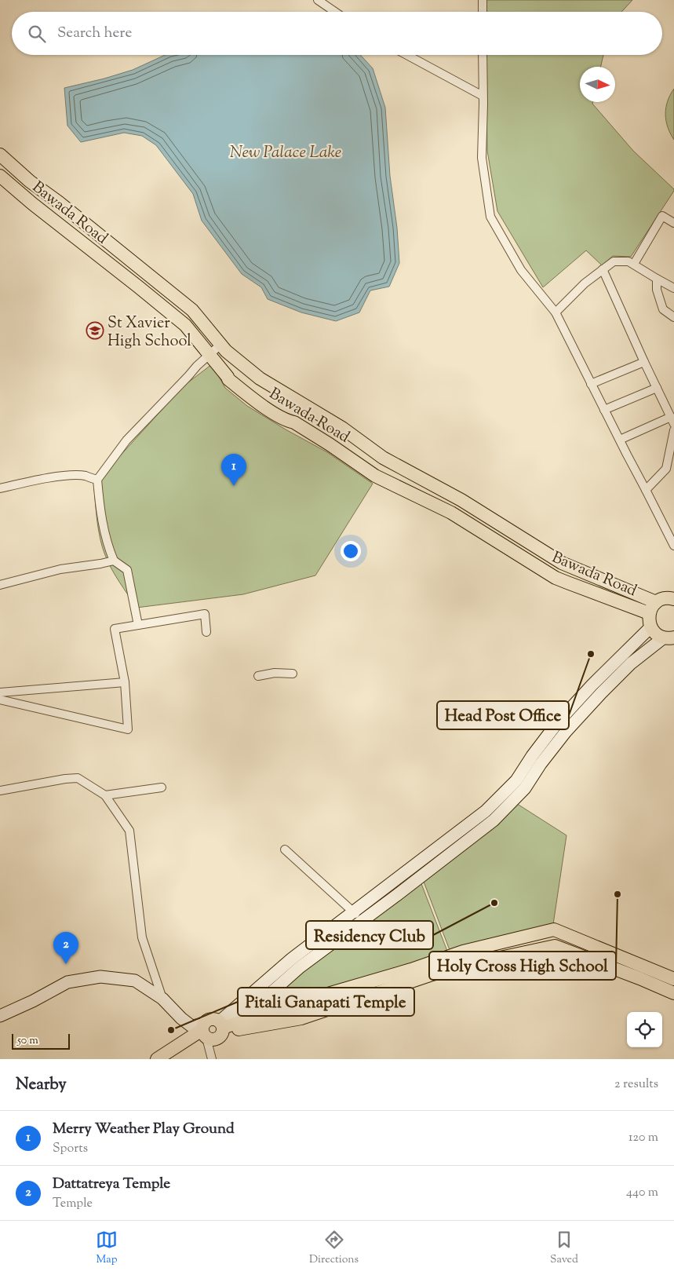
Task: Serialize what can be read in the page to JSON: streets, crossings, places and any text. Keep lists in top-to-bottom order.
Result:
{
  "streets": {
    "main road": ["Bawada Road"]
  },
  "water": ["New Palace Lake"],
  "places": {
    "school or university": ["St Xavier High School"],
    "other": [
      "Head Post Office",
      "Holy Cross High School",
      "Residency Club",
      "Pitali Ganapati Temple"
    ]
  },
  "scale_bar": "50 m",
  "north": "right",
  "page": {
    "search": "Search here",
    "pins": ["1", "2"],
    "scale": "50 m",
    "heading": ["Nearby", "2 results"],
    "list": [
      {
        "mark": "1",
        "name": "Merry Weather Play Ground",
        "note": "Sports",
        "value": "120 m"
      },
      {
        "mark": "2",
        "name": "Dattatreya Temple",
        "note": "Temple",
        "value": "440 m"
      }
    ],
    "nav": ["Map", "Directions", "Saved"]
  }
}
